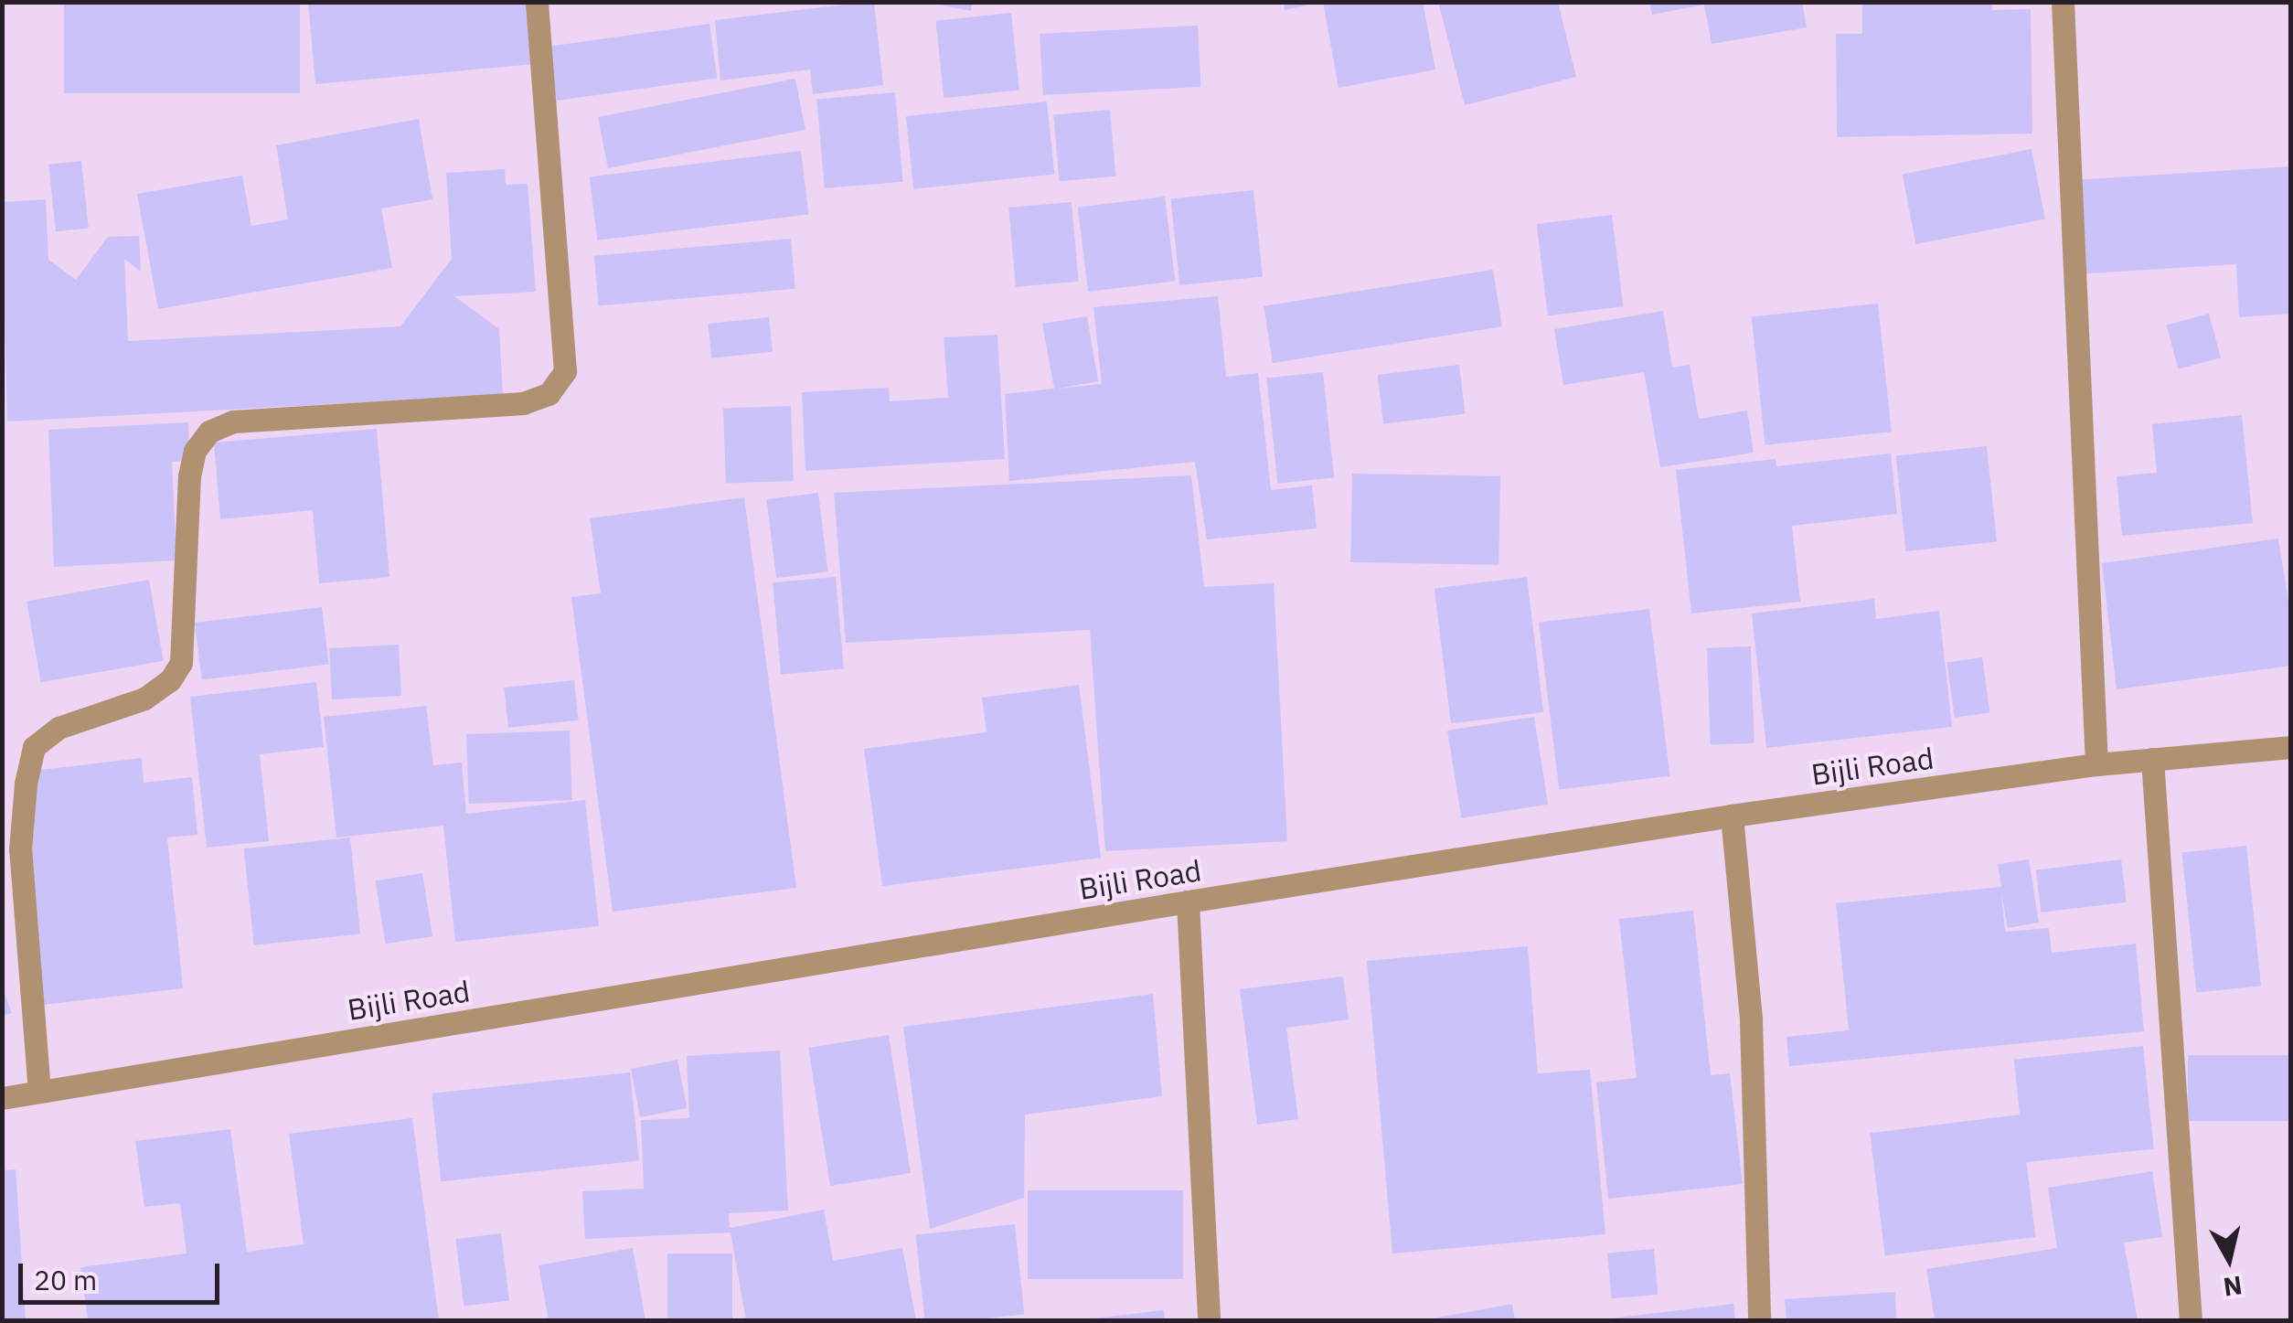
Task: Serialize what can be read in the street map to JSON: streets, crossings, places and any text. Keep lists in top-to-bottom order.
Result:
{
  "streets": {
    "street": ["Bijli Road"]
  },
  "scale_bar": "20 m",
  "north": "bottom"
}
